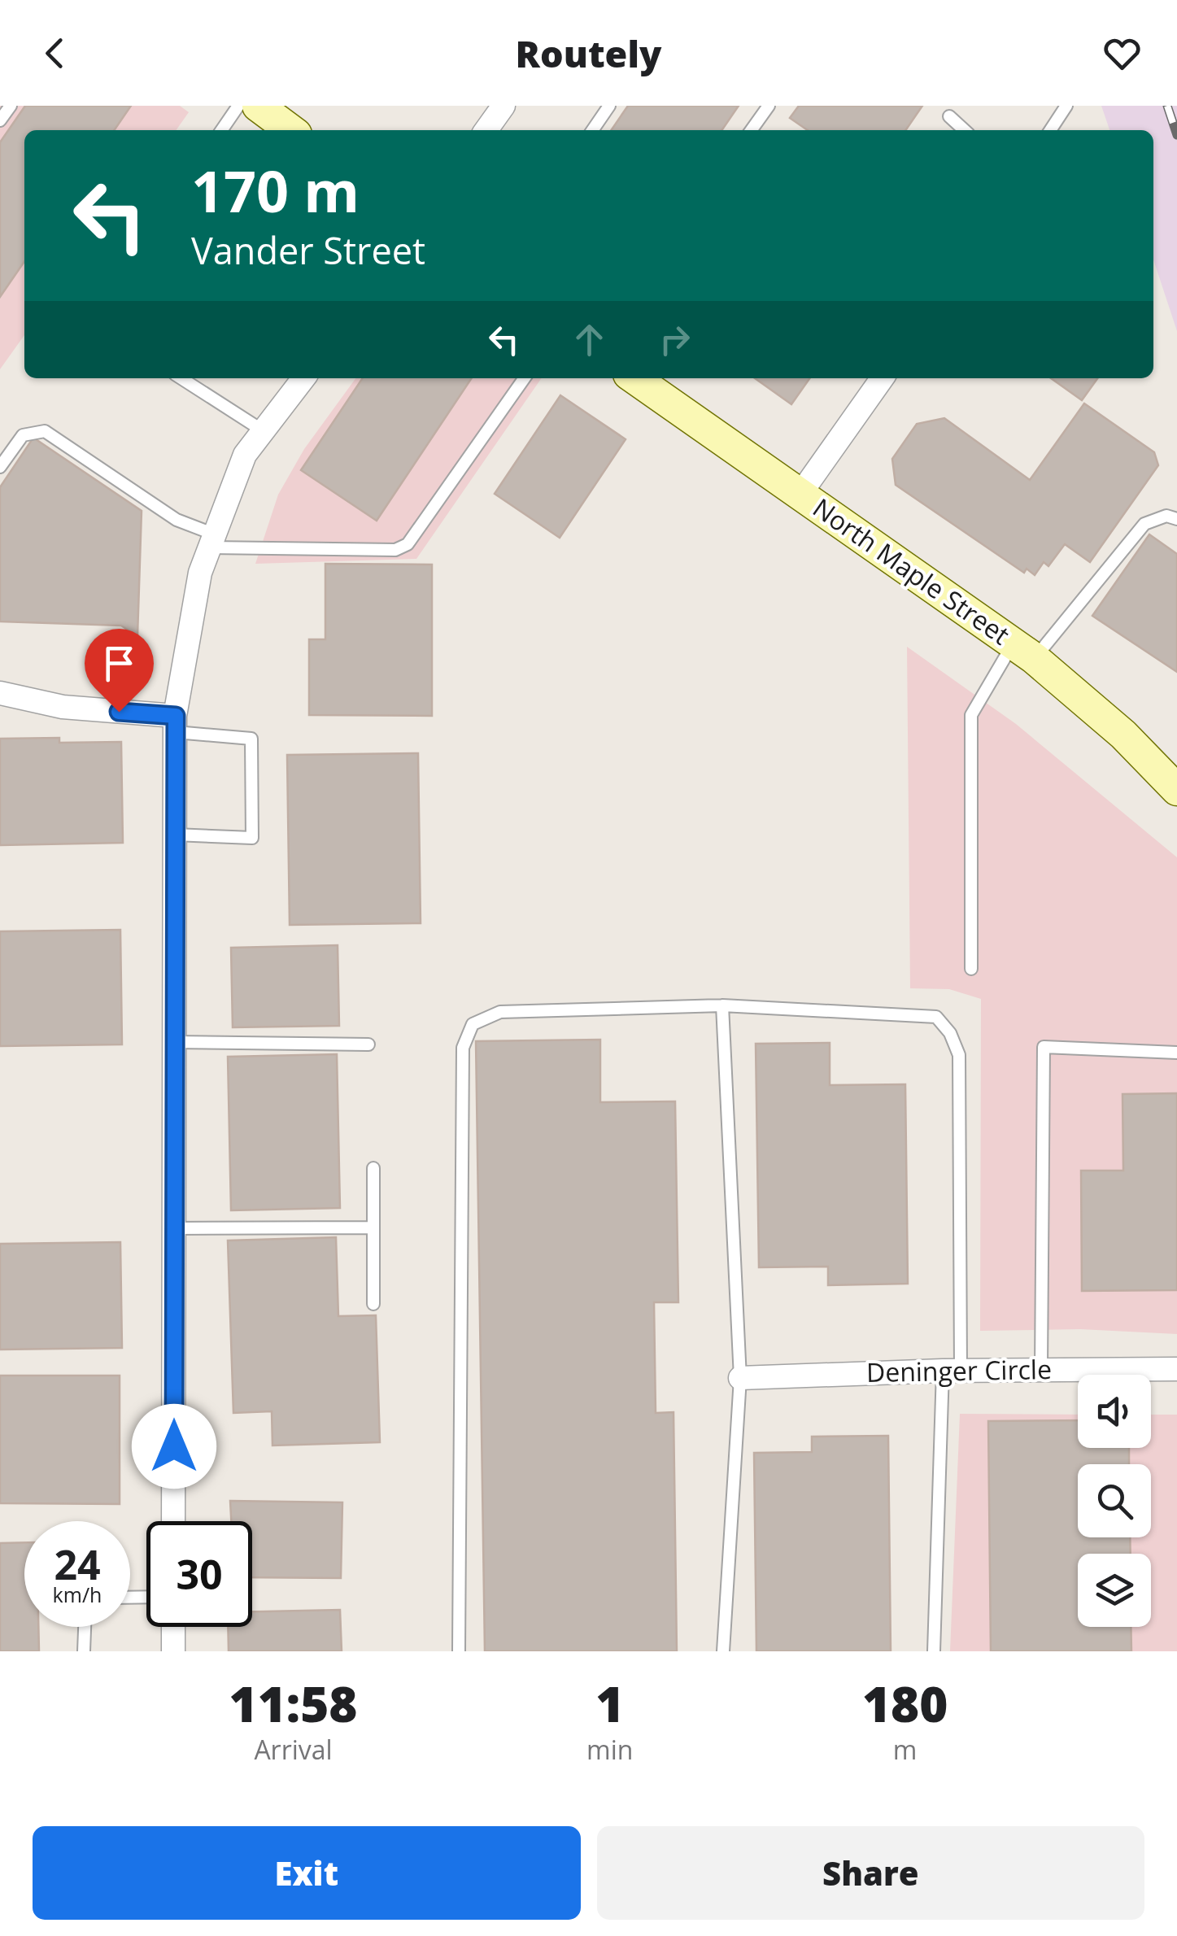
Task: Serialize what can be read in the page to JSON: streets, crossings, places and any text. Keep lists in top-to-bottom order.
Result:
{
  "streets": {
    "main road": ["North Maple Street"],
    "street": ["Deninger Circle"]
  },
  "page": {
    "header": "Routely",
    "turn": ["170 m", "Vander Street"],
    "speed": "24 km/h",
    "limit": "30",
    "eta": [
      "11:58",
      "Arrival",
      "1",
      "min",
      "180",
      "m"
    ],
    "buttons": ["Exit", "Share"]
  }
}
